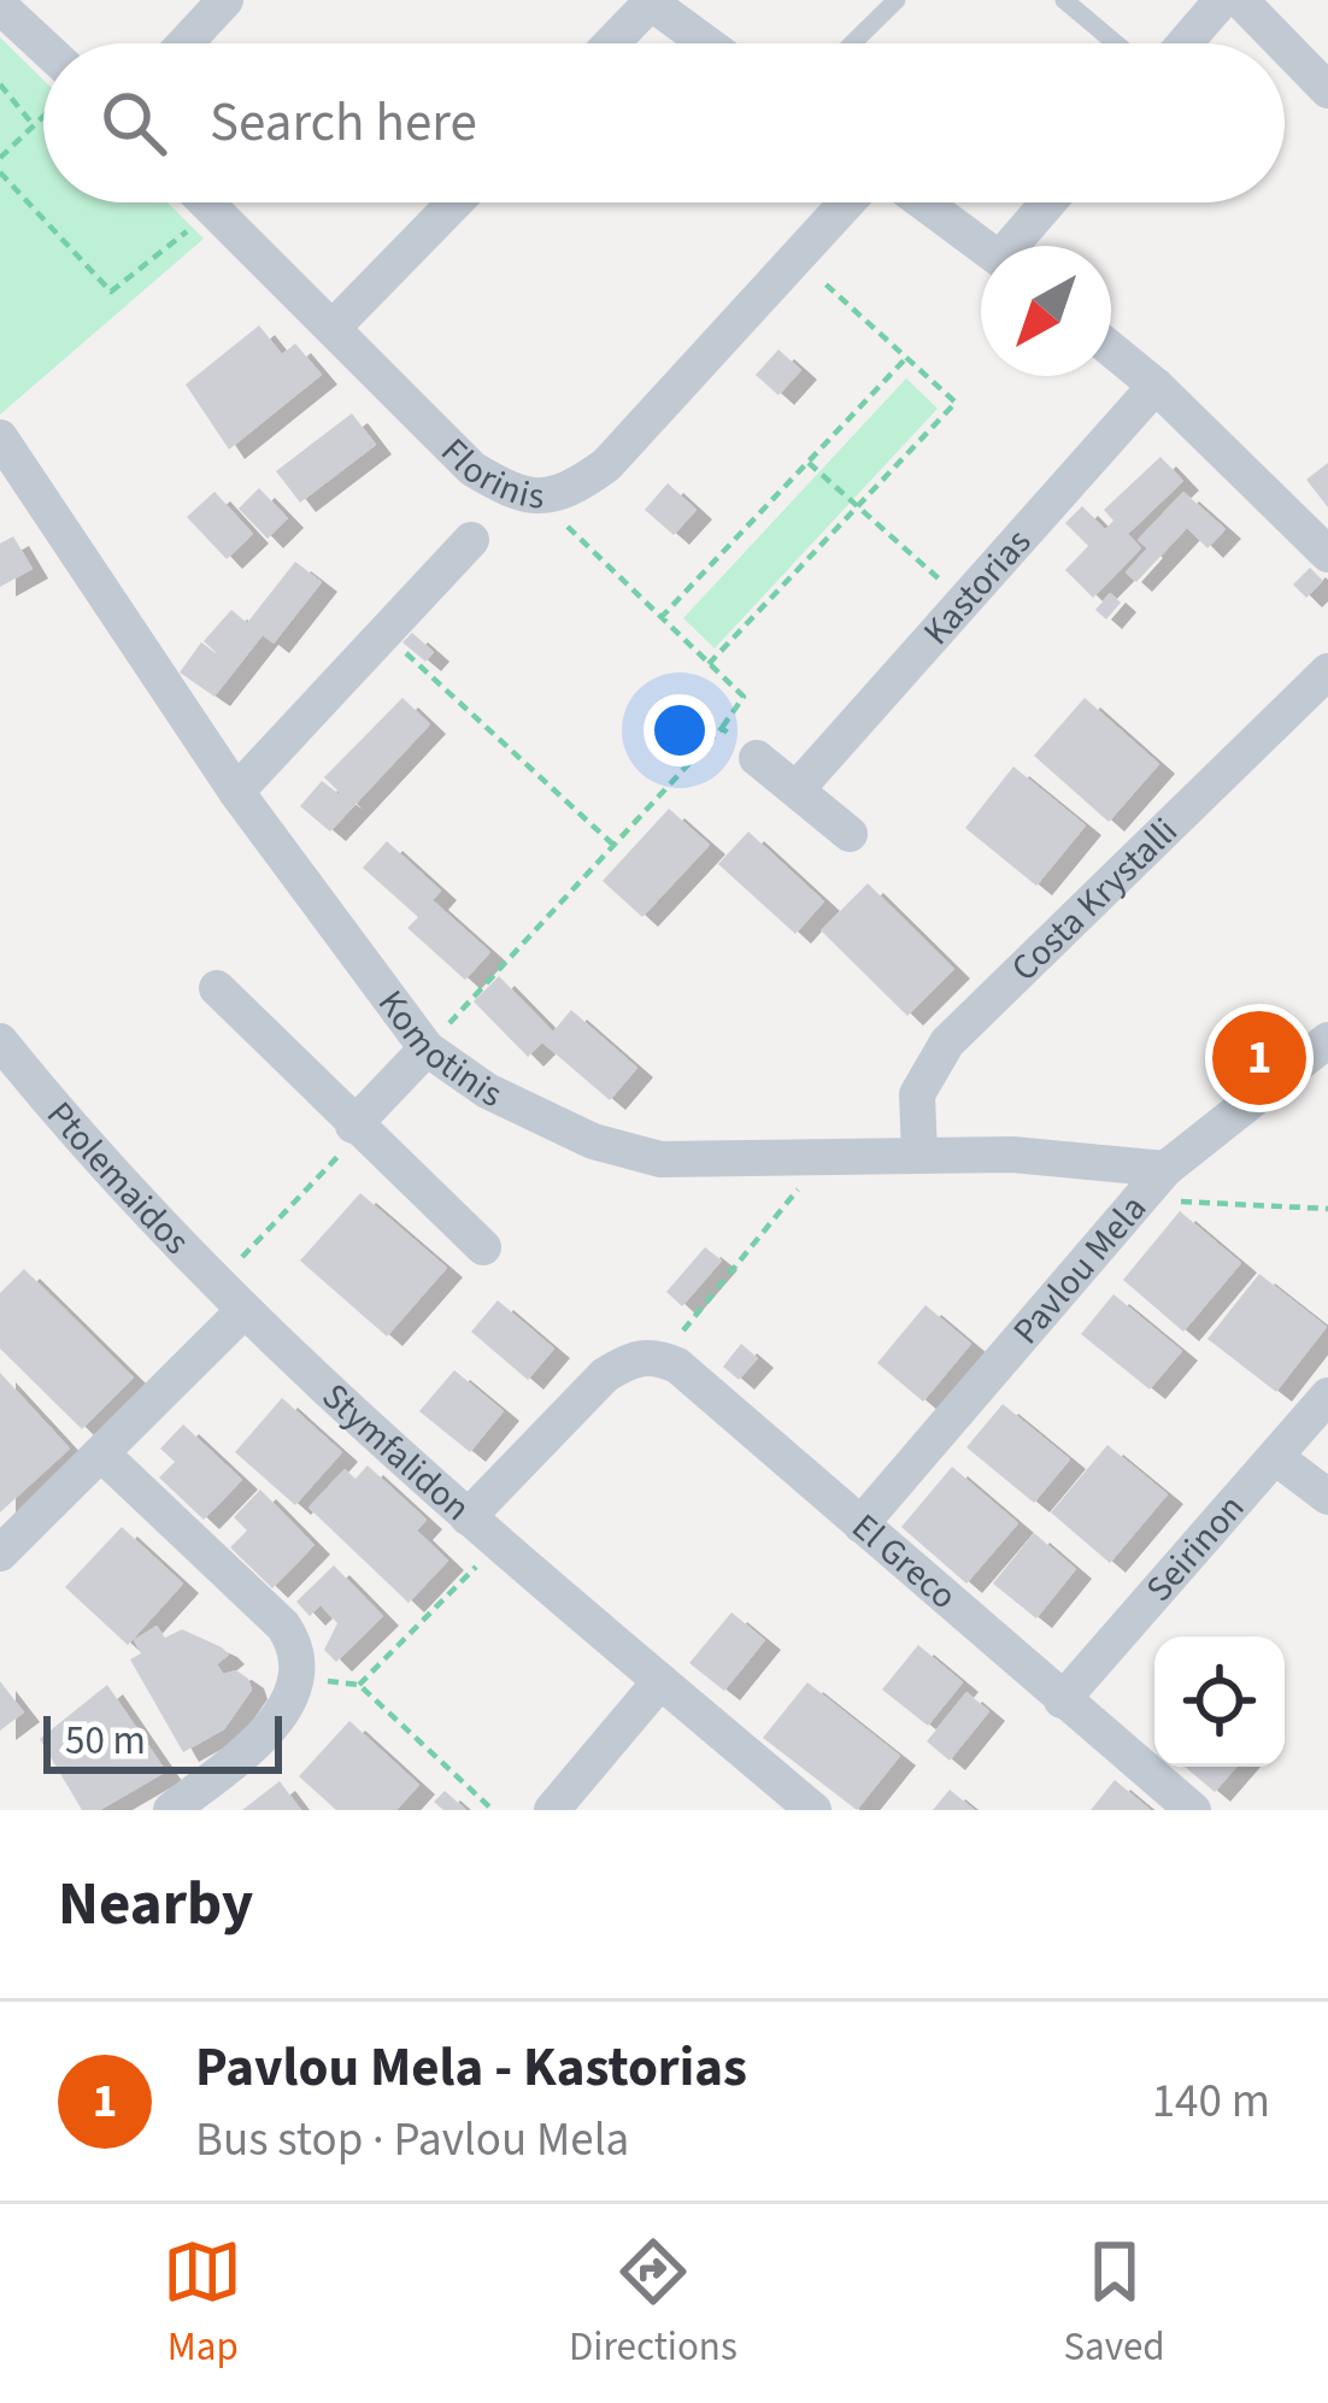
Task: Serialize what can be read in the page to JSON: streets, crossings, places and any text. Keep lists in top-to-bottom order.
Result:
{
  "streets": {
    "street": [
      "Florinis",
      "Kastorias",
      "Costa Krystalli",
      "Komotinis",
      "Ptolemaidos",
      "Pavlou Mela",
      "Stymfalidon",
      "Seirinon",
      "El Greco"
    ]
  },
  "crossings": [
    ["Costa Krystalli", "Komotinis"],
    ["Komotinis", "Pavlou Mela"],
    ["Ptolemaidos", "Stymfalidon"],
    ["Pavlou Mela", "El Greco"],
    ["Seirinon", "El Greco"]
  ],
  "scale_bar": "50 m",
  "north": "bottom left",
  "page": {
    "search": "Search here",
    "pins": "1",
    "scale": "50 m",
    "heading": "Nearby",
    "list": [
      {
        "mark": "1",
        "name": "Pavlou Mela - Kastorias",
        "note": "Bus stop · Pavlou Mela",
        "value": "140 m"
      }
    ],
    "nav": ["Map", "Directions", "Saved"]
  }
}
